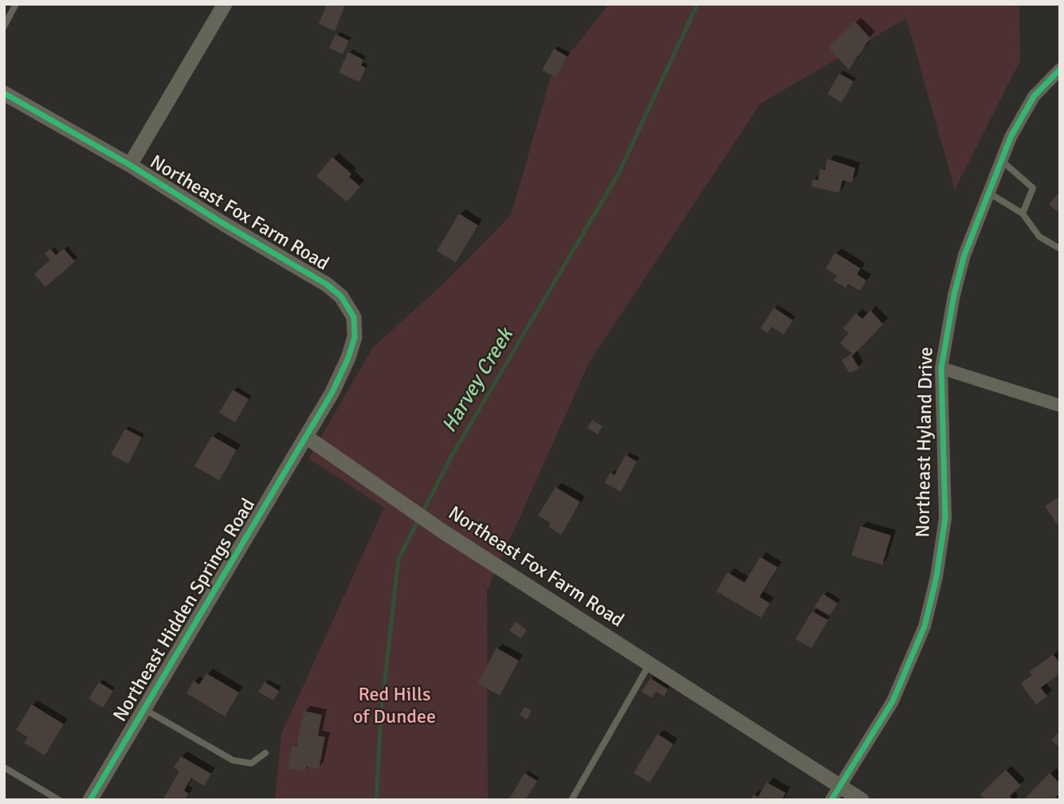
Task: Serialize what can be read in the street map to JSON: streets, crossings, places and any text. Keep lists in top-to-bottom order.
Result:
{
  "streets": {
    "street": ["Northeast Fox Farm Road", "Northeast Hyland Drive", "Northeast Hidden Springs Road"]
  },
  "crossings": [
    ["Northeast Fox Farm Road", "Northeast Hyland Drive"],
    ["Northeast Fox Farm Road", "Northeast Hidden Springs Road"]
  ],
  "water": ["Harvey Creek"],
  "parks": ["Red Hills of Dundee"]
}
